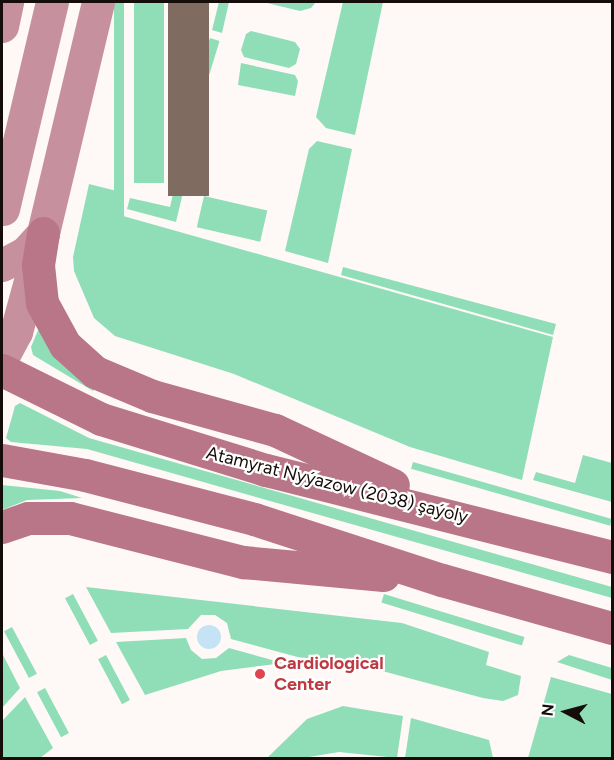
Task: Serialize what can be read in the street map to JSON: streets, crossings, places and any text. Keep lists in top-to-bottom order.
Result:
{
  "streets": {
    "main road": ["Atamyrat Nyýazow (2038) şaýoly"]
  },
  "places": ["Cardiological Center"],
  "north": "left"
}
